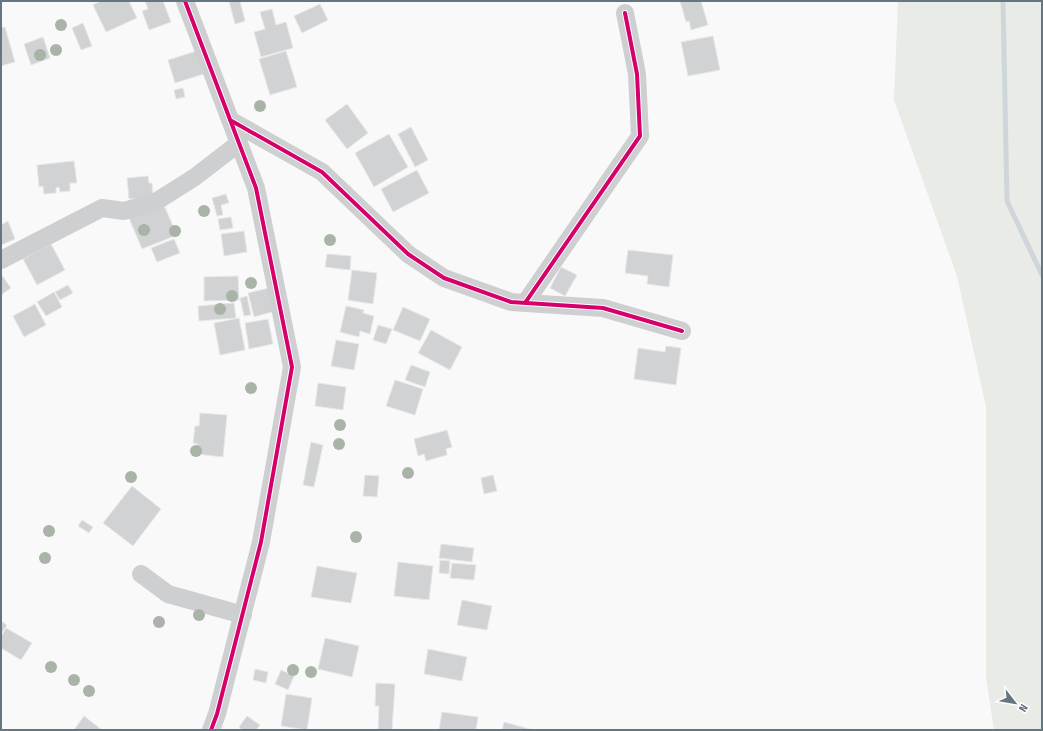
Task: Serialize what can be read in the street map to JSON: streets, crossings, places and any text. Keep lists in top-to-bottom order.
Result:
{
  "north": "bottom right"
}
